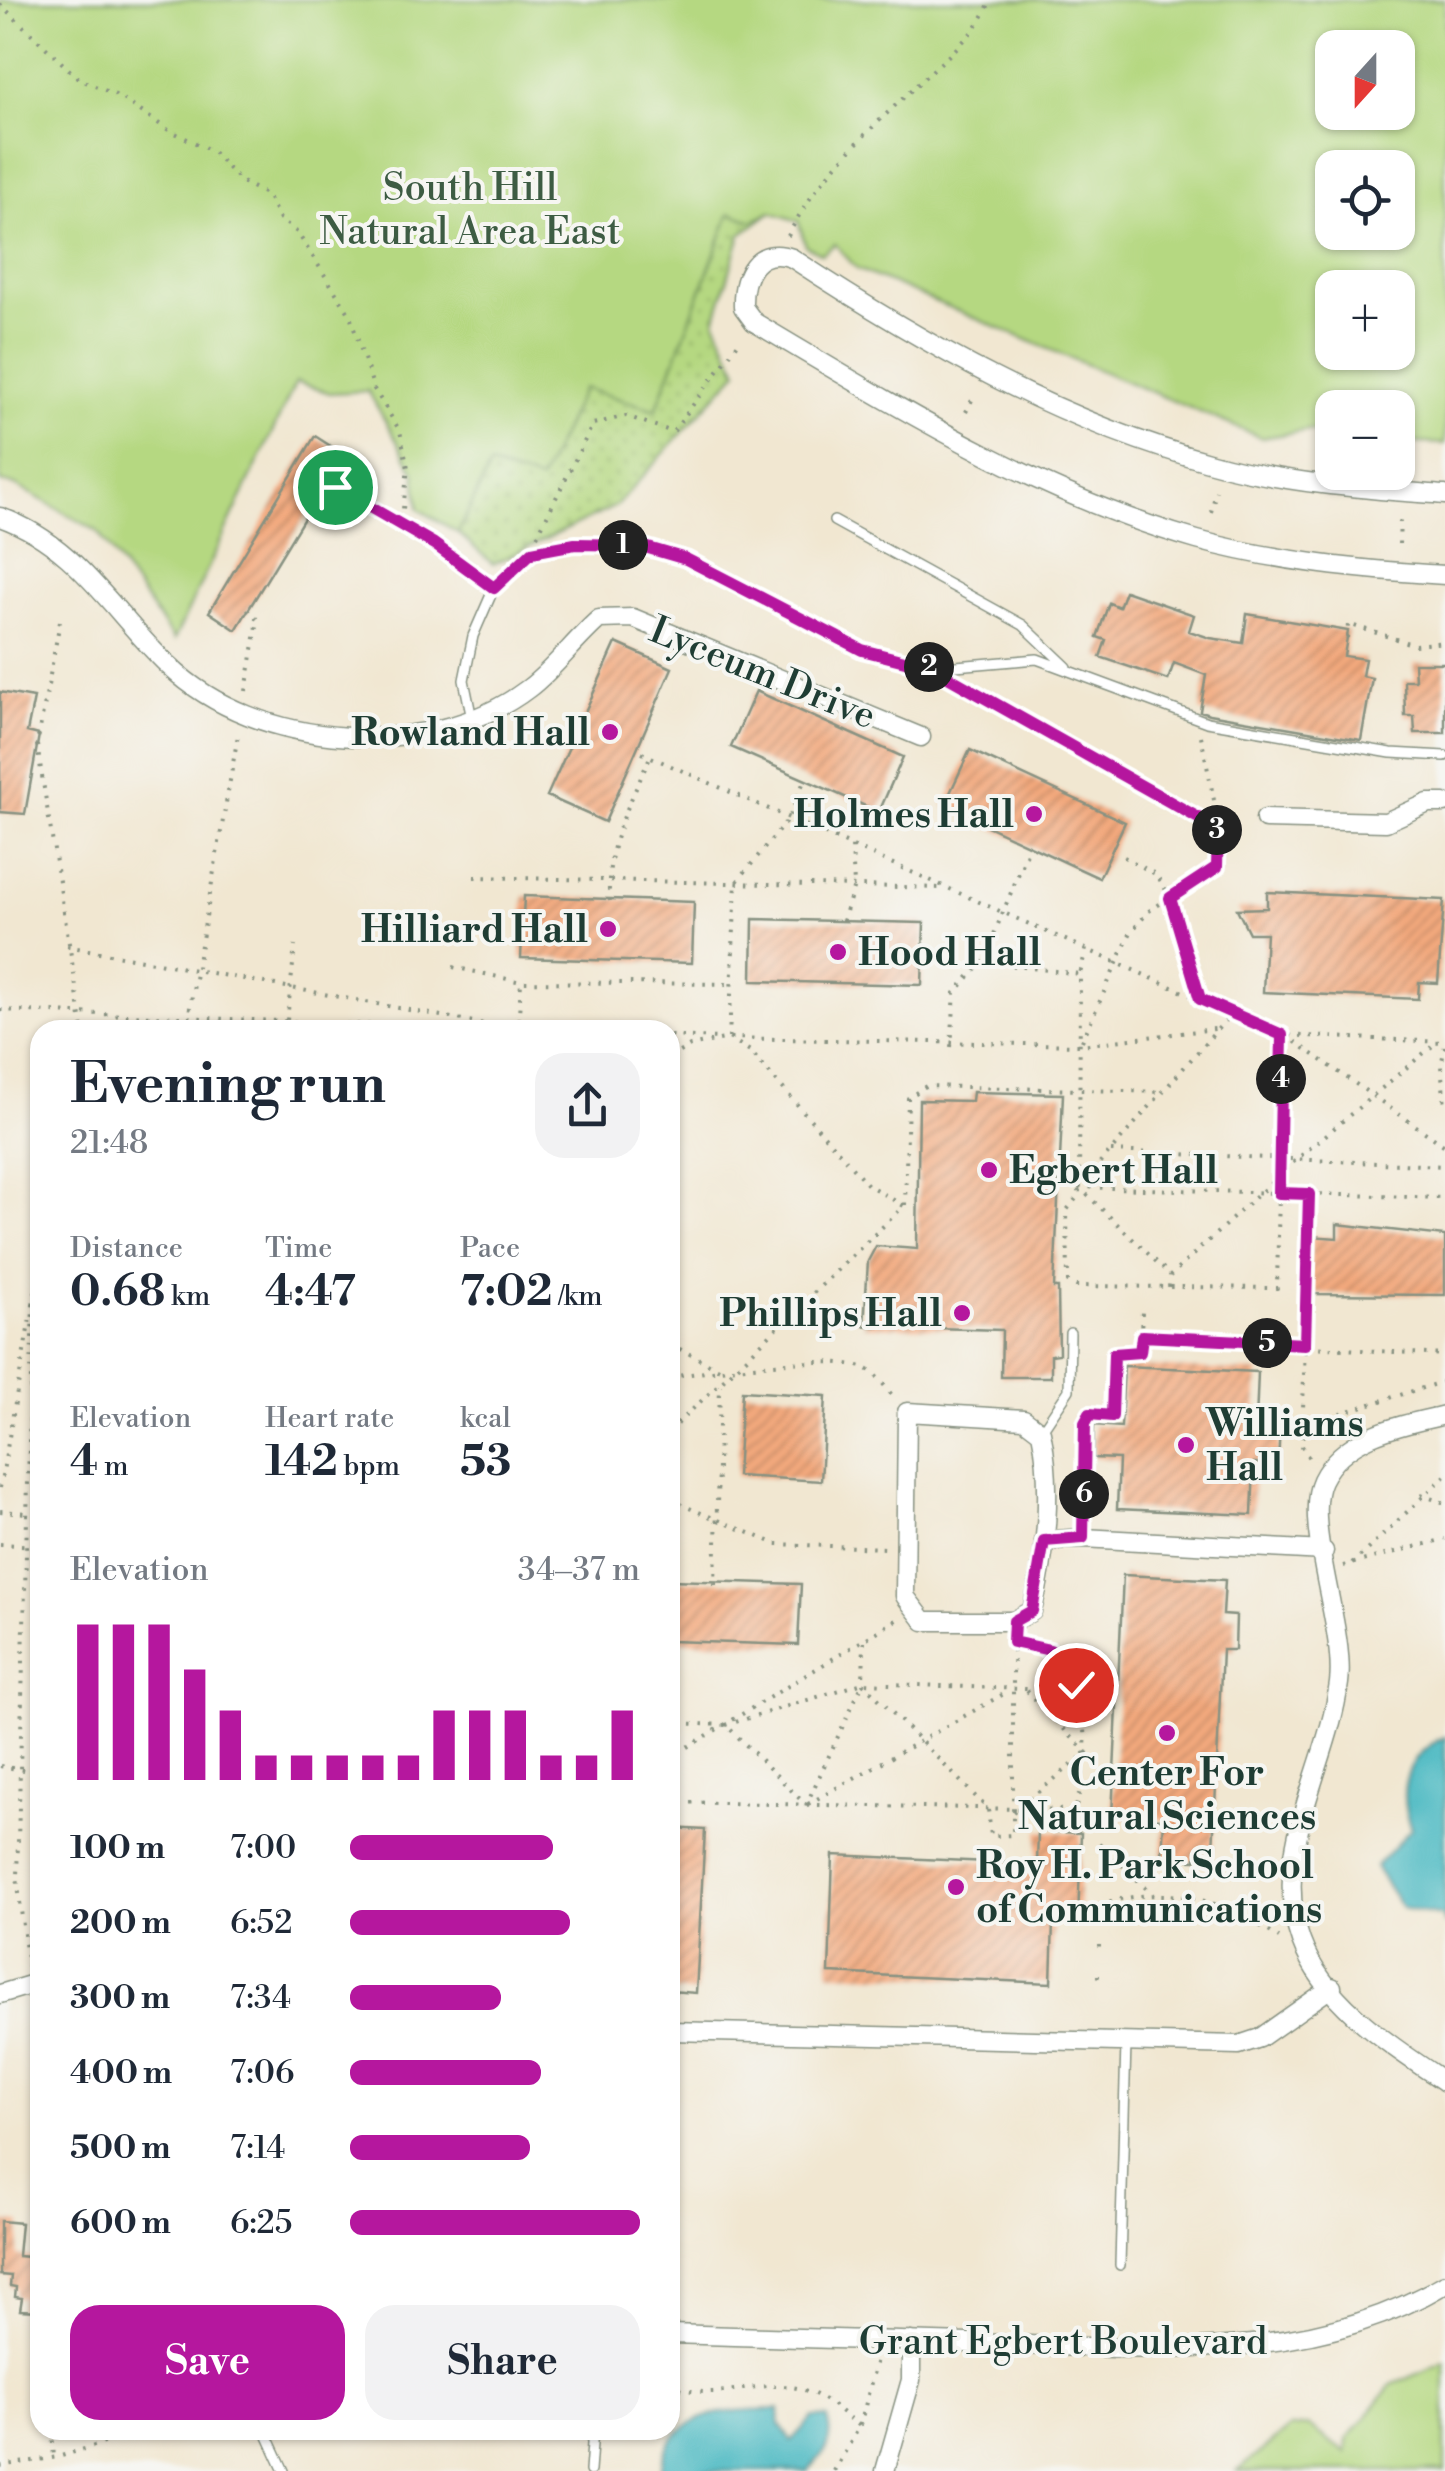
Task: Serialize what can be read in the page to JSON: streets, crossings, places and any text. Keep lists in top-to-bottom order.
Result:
{
  "streets": {
    "street": ["Lyceum Drive", "Grant Egbert Boulevard"]
  },
  "parks": ["South Hill Natural Area East"],
  "places": [
    "Rowland Hall",
    "Holmes Hall",
    "Hilliard Hall",
    "Hood Hall",
    "Egbert Hall",
    "Phillips Hall",
    "Williams Hall",
    "Center For Natural Sciences",
    "Roy H. Park School of Communications"
  ],
  "north": "bottom",
  "page": {
    "map_buttons": ["+", "−"],
    "pins": [
      "1",
      "2",
      "3",
      "4",
      "5",
      "6"
    ],
    "heading": ["Evening run", "21:48"],
    "stats": [
      ["Distance", "0.68 km"],
      ["Time", "4:47"],
      ["Pace", "7:02 /km"],
      ["Elevation", "4 m"],
      ["Heart rate", "142 bpm"],
      ["kcal", "53"]
    ],
    "chart": ["Elevation", "34–37 m"],
    "list": [
      {
        "name": "100 m",
        "note": "7:00"
      },
      {
        "name": "200 m",
        "note": "6:52"
      },
      {
        "name": "300 m",
        "note": "7:34"
      },
      {
        "name": "400 m",
        "note": "7:06"
      },
      {
        "name": "500 m",
        "note": "7:14"
      },
      {
        "name": "600 m",
        "note": "6:25"
      }
    ],
    "buttons": ["Save", "Share"]
  }
}
